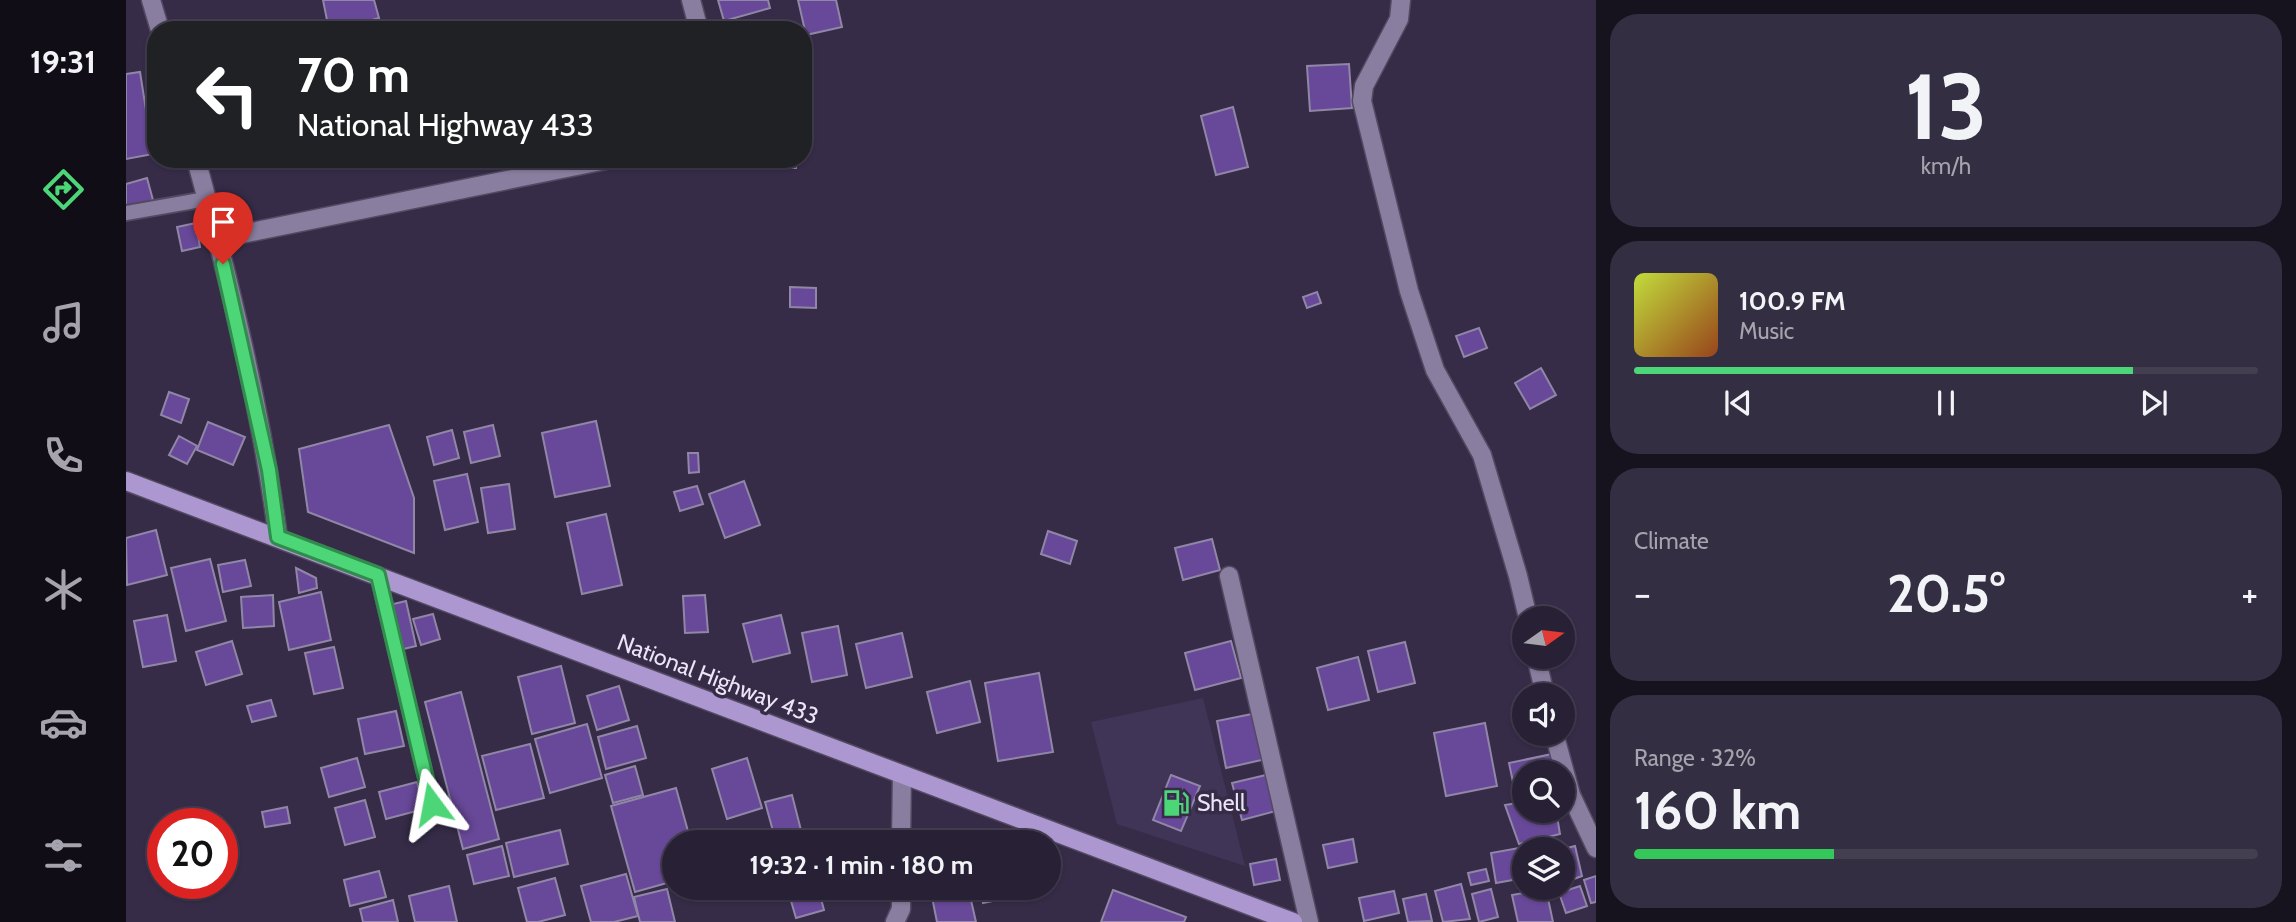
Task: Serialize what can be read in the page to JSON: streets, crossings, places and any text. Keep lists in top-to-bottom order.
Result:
{
  "streets": {
    "main road": ["National Highway 433"]
  },
  "places": {
    "fuel station": ["Shell"]
  },
  "north": "right",
  "page": {
    "tabs": "19:31",
    "tile": [
      ["13", "km/h"],
      "Climate",
      ["Range · 32%", "160 km"]
    ],
    "turn": ["70 m", "National Highway 433"],
    "song": ["100.9 FM", "Music"],
    "heat": ["−", "20.5°", "+"],
    "limit": "20",
    "trip": "19:32 · 1 min · 180 m"
  }
}
